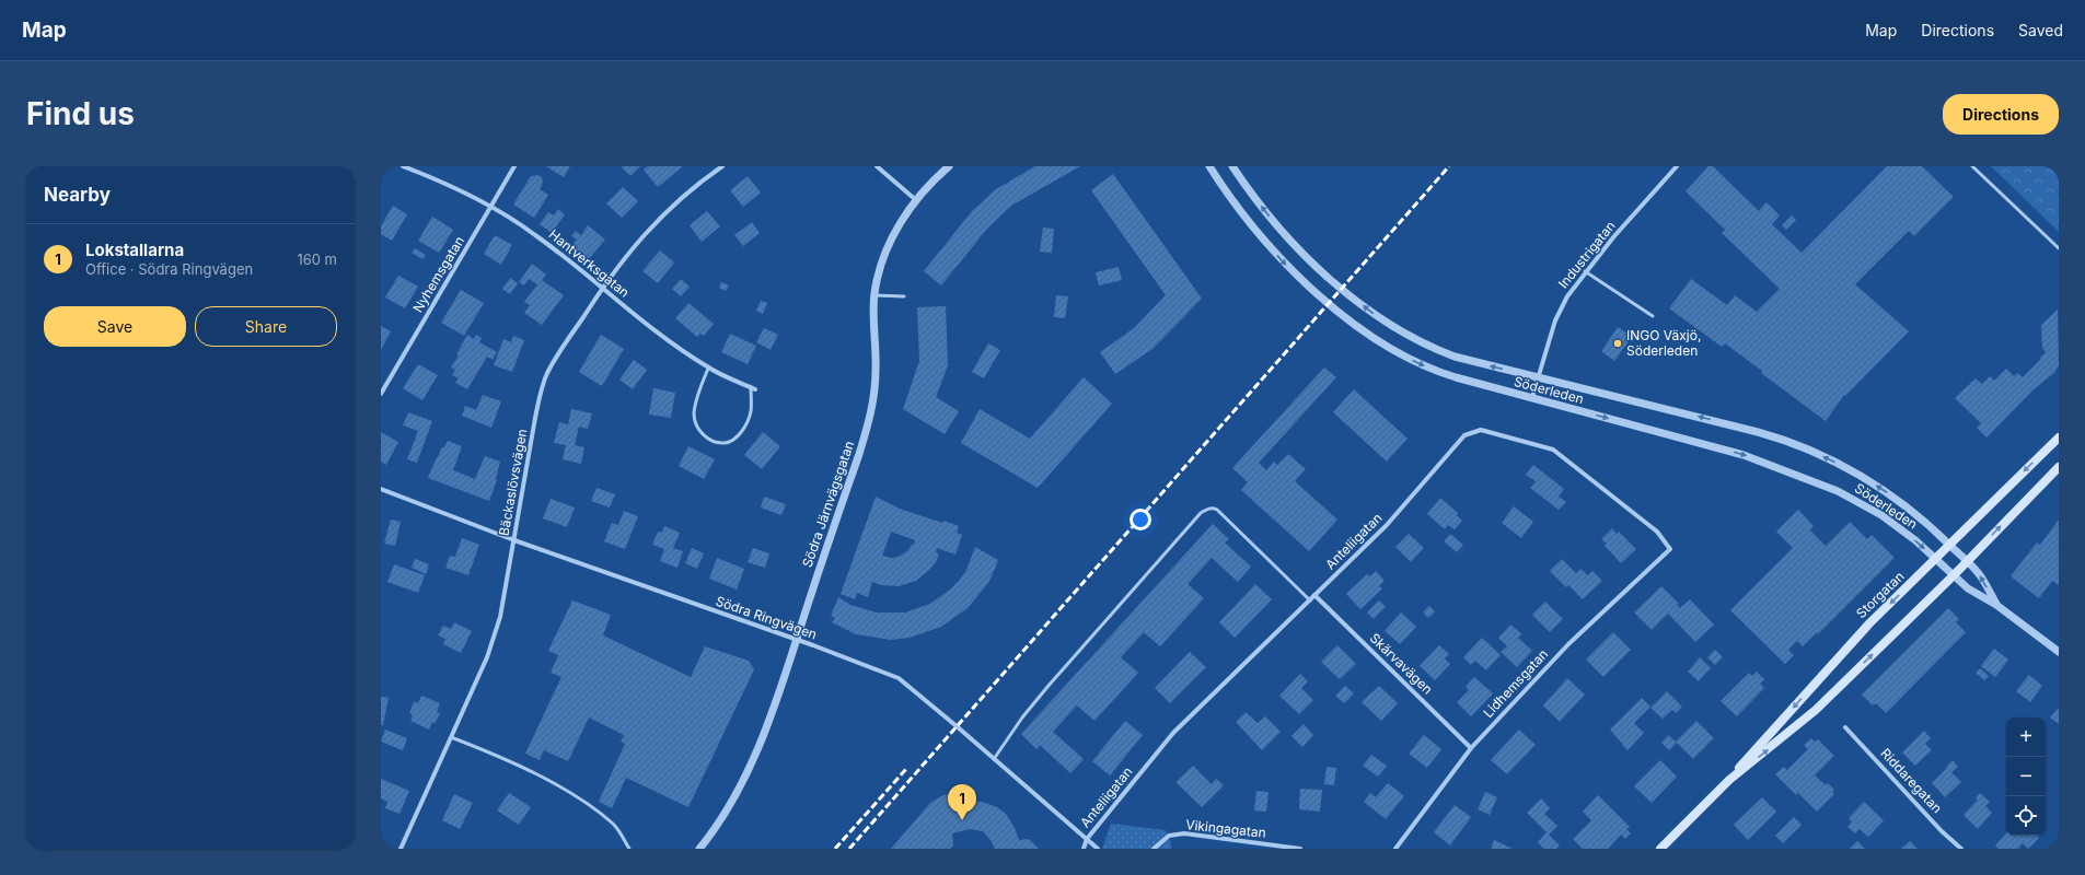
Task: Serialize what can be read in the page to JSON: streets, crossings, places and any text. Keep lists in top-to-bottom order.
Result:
{
  "streets": {
    "main road": ["Storgatan"],
    "street": [
      "Industrigatan",
      "Hantverksgatan",
      "Nyhemsgatan",
      "Söderleden",
      "Bäckaslövsvägen",
      "Södra Järnvägsgatan",
      "Anteliigatan",
      "Södra Ringvägen",
      "Skärvavägen",
      "Lidhemsgatan",
      "Riddaregatan",
      "Vikingagatan"
    ]
  },
  "crossings": [
    ["Industrigatan", "Söderleden"],
    ["Hantverksgatan", "Nyhemsgatan"],
    ["Hantverksgatan", "Bäckaslövsvägen"],
    ["Söderleden", "Storgatan"],
    ["Bäckaslövsvägen", "Södra Ringvägen"],
    ["Södra Järnvägsgatan", "Södra Ringvägen"],
    ["Anteliigatan", "Södra Ringvägen"],
    ["Anteliigatan", "Skärvavägen"],
    ["Anteliigatan", "Lidhemsgatan"],
    ["Skärvavägen", "Lidhemsgatan"]
  ],
  "places": ["INGO Växjö, Söderleden"],
  "page": {
    "header": "Map",
    "nav": ["Map", "Directions", "Saved"],
    "buttons": [
      "Directions",
      ["Save", "Share"]
    ],
    "title": "Find us",
    "heading": "Nearby",
    "list": [
      {
        "mark": "1",
        "name": "Lokstallarna",
        "note": "Office · Södra Ringvägen",
        "value": "160 m"
      }
    ],
    "map_buttons": ["+", "−"],
    "pins": "1"
  }
}
